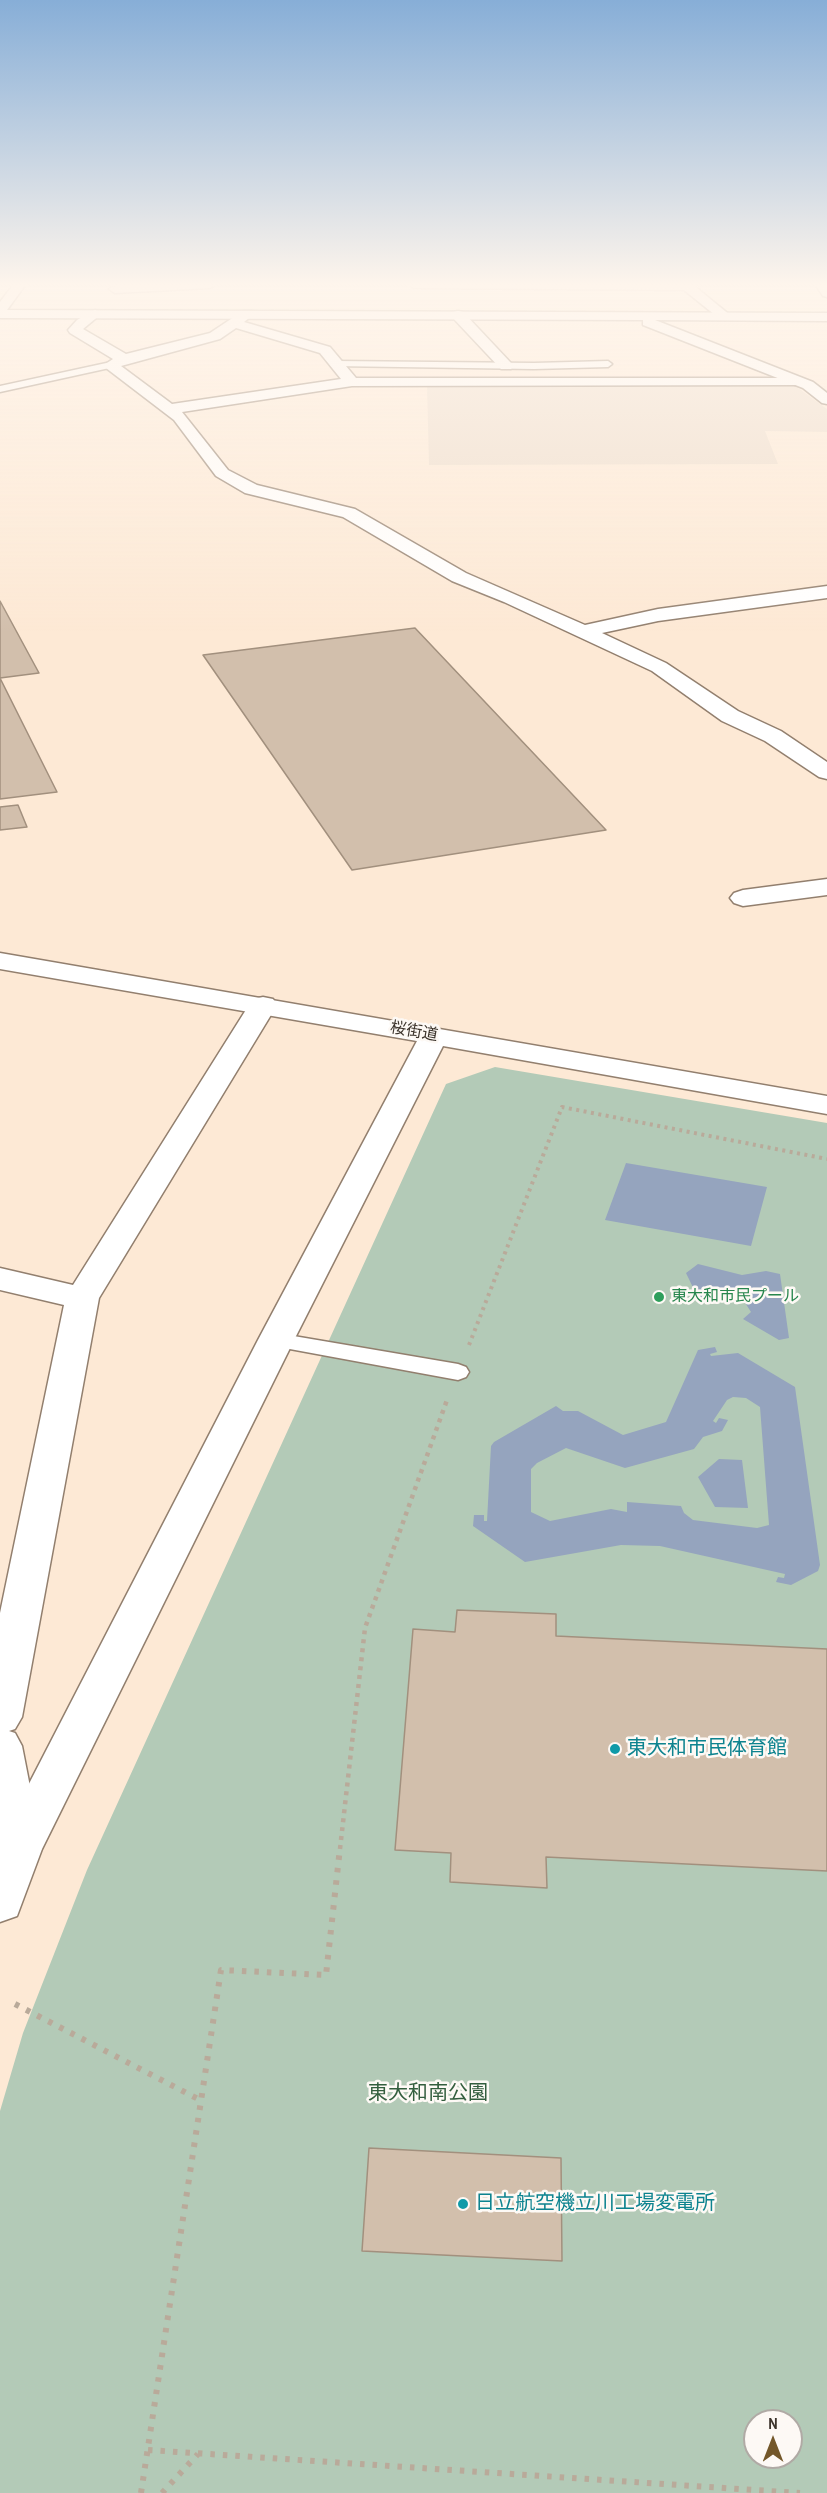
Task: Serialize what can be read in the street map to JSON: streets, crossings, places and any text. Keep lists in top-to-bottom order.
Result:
{
  "streets": {
    "street": ["桜街道"]
  },
  "parks": ["東大和南公園"],
  "places": ["東大和市民プール", "東大和市民体育館", "日立航空機立川工場変電所"],
  "north": "top"
}
